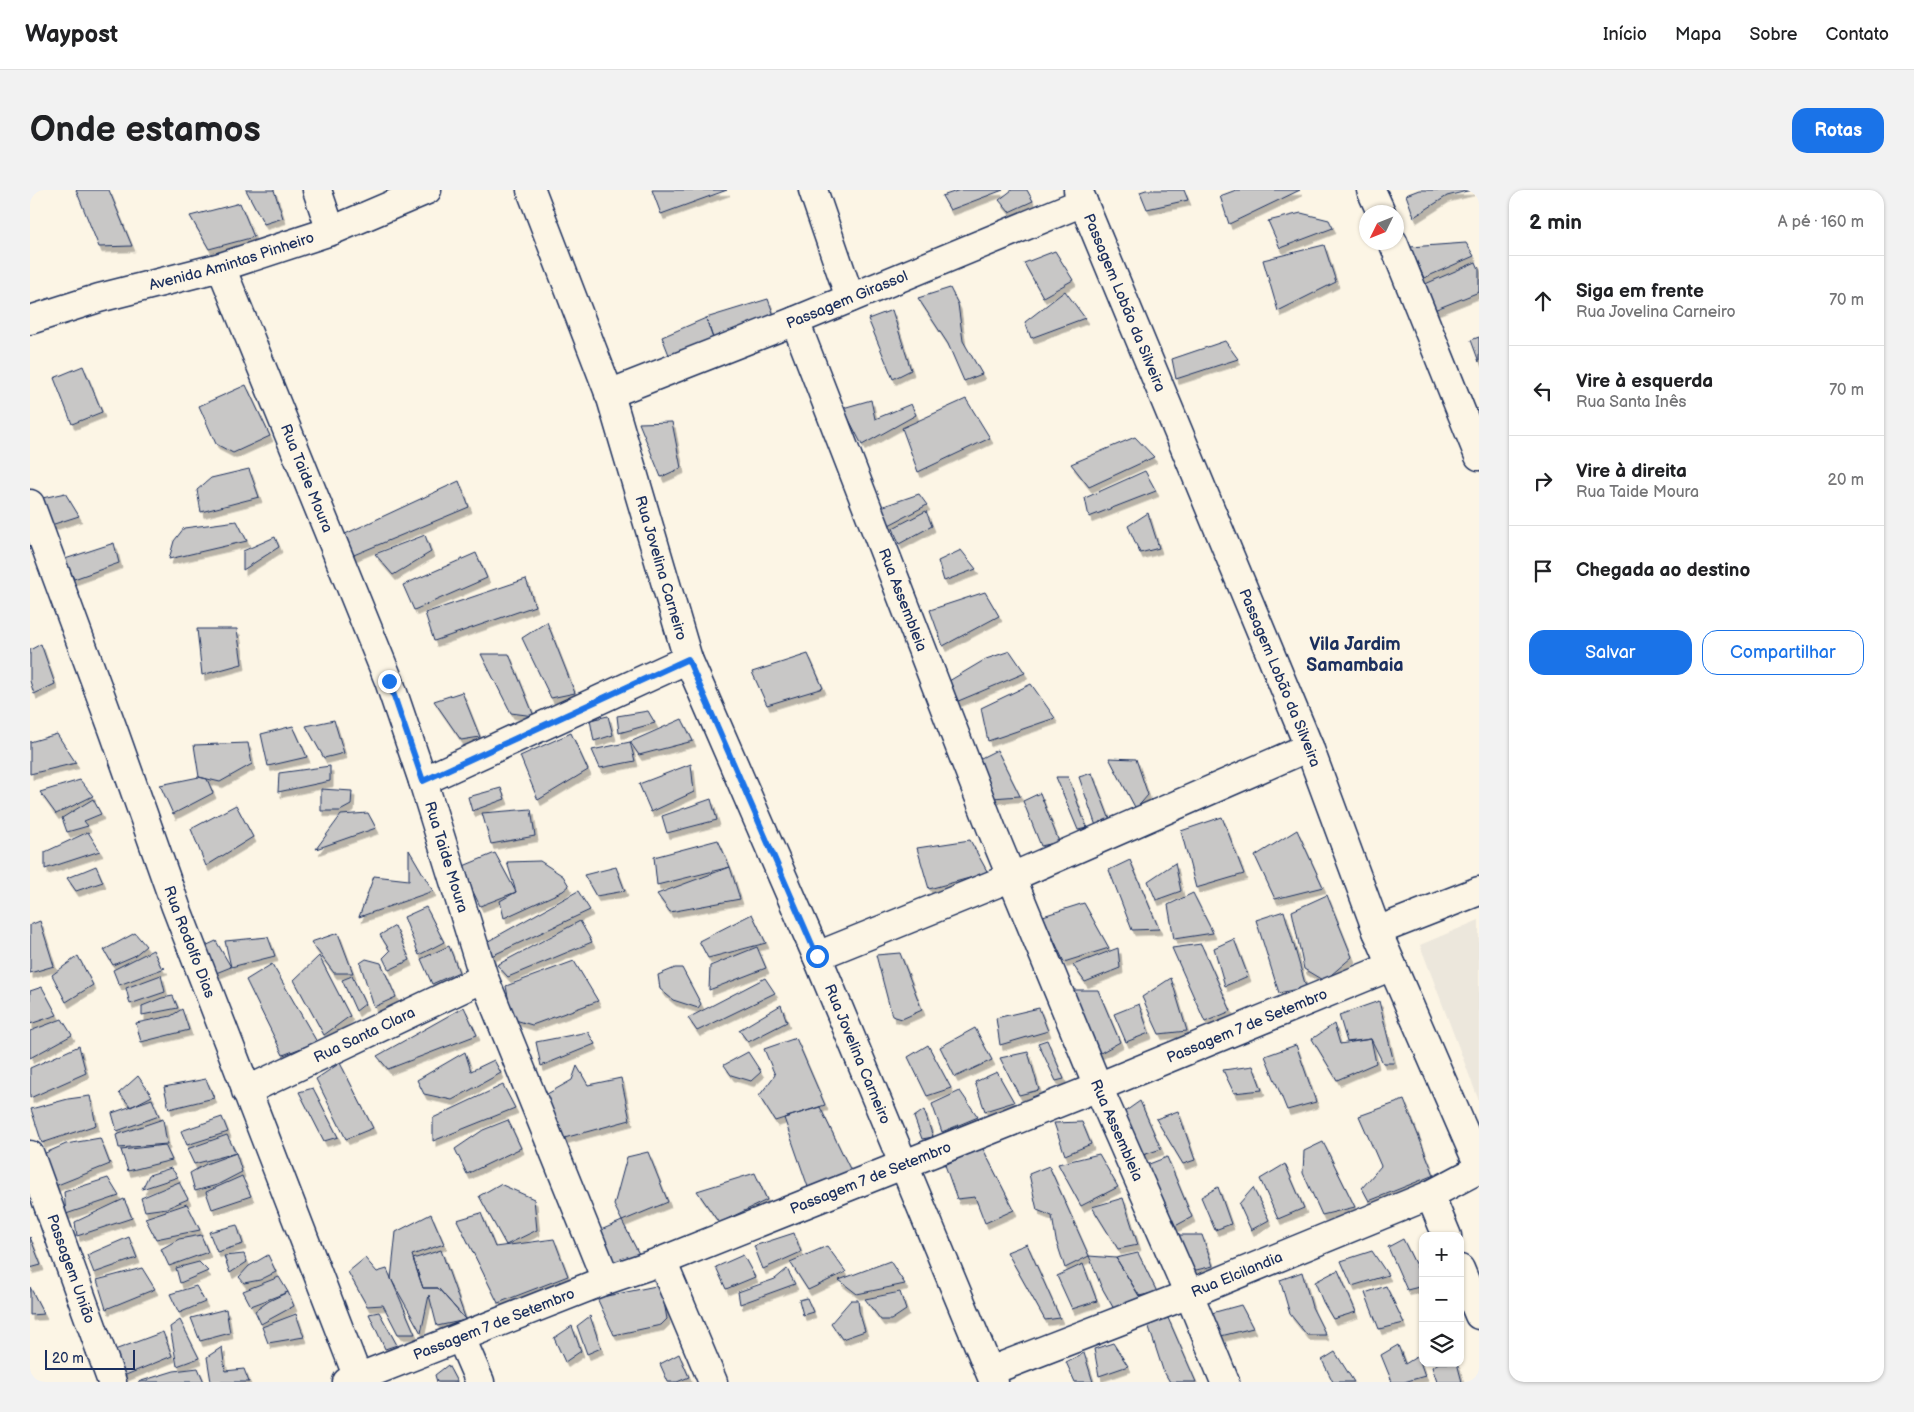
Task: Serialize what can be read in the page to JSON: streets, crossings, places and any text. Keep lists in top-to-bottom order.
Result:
{
  "streets": {
    "street": [
      "Avenida Amintas Pinheiro",
      "Passagem Girassol",
      "Passagem Lobão da Silveira",
      "Rua Taide Moura",
      "Rua Jovelina Carneiro",
      "Rua Assembleia",
      "Rua Rodolfo Dias",
      "Passagem 7 de Setembro",
      "Rua Santa Clara",
      "Passagem União",
      "Rua Elcilandia"
    ]
  },
  "crossings": [
    ["Avenida Amintas Pinheiro", "Rua Taide Moura"],
    ["Passagem Girassol", "Passagem Lobão da Silveira"],
    ["Passagem Girassol", "Rua Jovelina Carneiro"],
    ["Passagem Girassol", "Rua Assembleia"],
    ["Passagem Lobão da Silveira", "Passagem 7 de Setembro"],
    ["Passagem Lobão da Silveira", "Rua Elcilandia"],
    ["Rua Taide Moura", "Passagem 7 de Setembro"],
    ["Rua Taide Moura", "Rua Santa Clara"],
    ["Rua Jovelina Carneiro", "Passagem 7 de Setembro"],
    ["Rua Jovelina Carneiro", "Rua Elcilandia"],
    ["Rua Assembleia", "Passagem 7 de Setembro"],
    ["Rua Assembleia", "Rua Elcilandia"],
    ["Rua Rodolfo Dias", "Passagem 7 de Setembro"],
    ["Rua Rodolfo Dias", "Rua Santa Clara"]
  ],
  "districts": ["Vila Jardim Samambaia"],
  "scale_bar": "20 m",
  "north": "bottom left",
  "page": {
    "header": "Waypost",
    "nav": [
      "Início",
      "Mapa",
      "Sobre",
      "Contato"
    ],
    "buttons": [
      "Rotas",
      ["Salvar", "Compartilhar"]
    ],
    "title": "Onde estamos",
    "heading": ["2 min", "A pé · 160 m"],
    "list": [
      ["Siga em frente", "Rua Jovelina Carneiro", "70 m"],
      ["Vire à esquerda", "Rua Santa Inês", "70 m"],
      ["Vire à direita", "Rua Taide Moura", "20 m"],
      "Chegada ao destino"
    ],
    "map_buttons": ["+", "−"],
    "scale": "20 m"
  }
}
